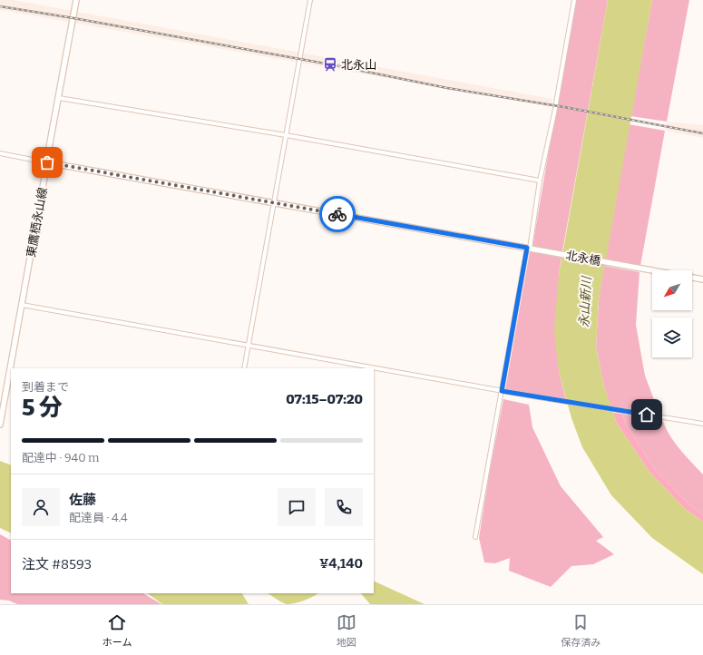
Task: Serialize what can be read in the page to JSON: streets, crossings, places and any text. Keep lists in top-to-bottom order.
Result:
{
  "streets": {
    "main road": ["東鷹栖永山線", "北永橋"]
  },
  "crossings": [
    ["東鷹栖永山線", "北永橋"]
  ],
  "water": ["永山新川"],
  "places": {
    "station": ["北永山"]
  },
  "north": "bottom left",
  "page": {
    "heading": ["5 分", "到着まで", "07:15–07:20"],
    "panel": [
      "佐藤",
      "配達員 · 4.4",
      "注文 #8593",
      "¥4,140"
    ],
    "bar": "配達中 · 940 m",
    "tabs": ["ホーム", "地図", "保存済み"]
  }
}
